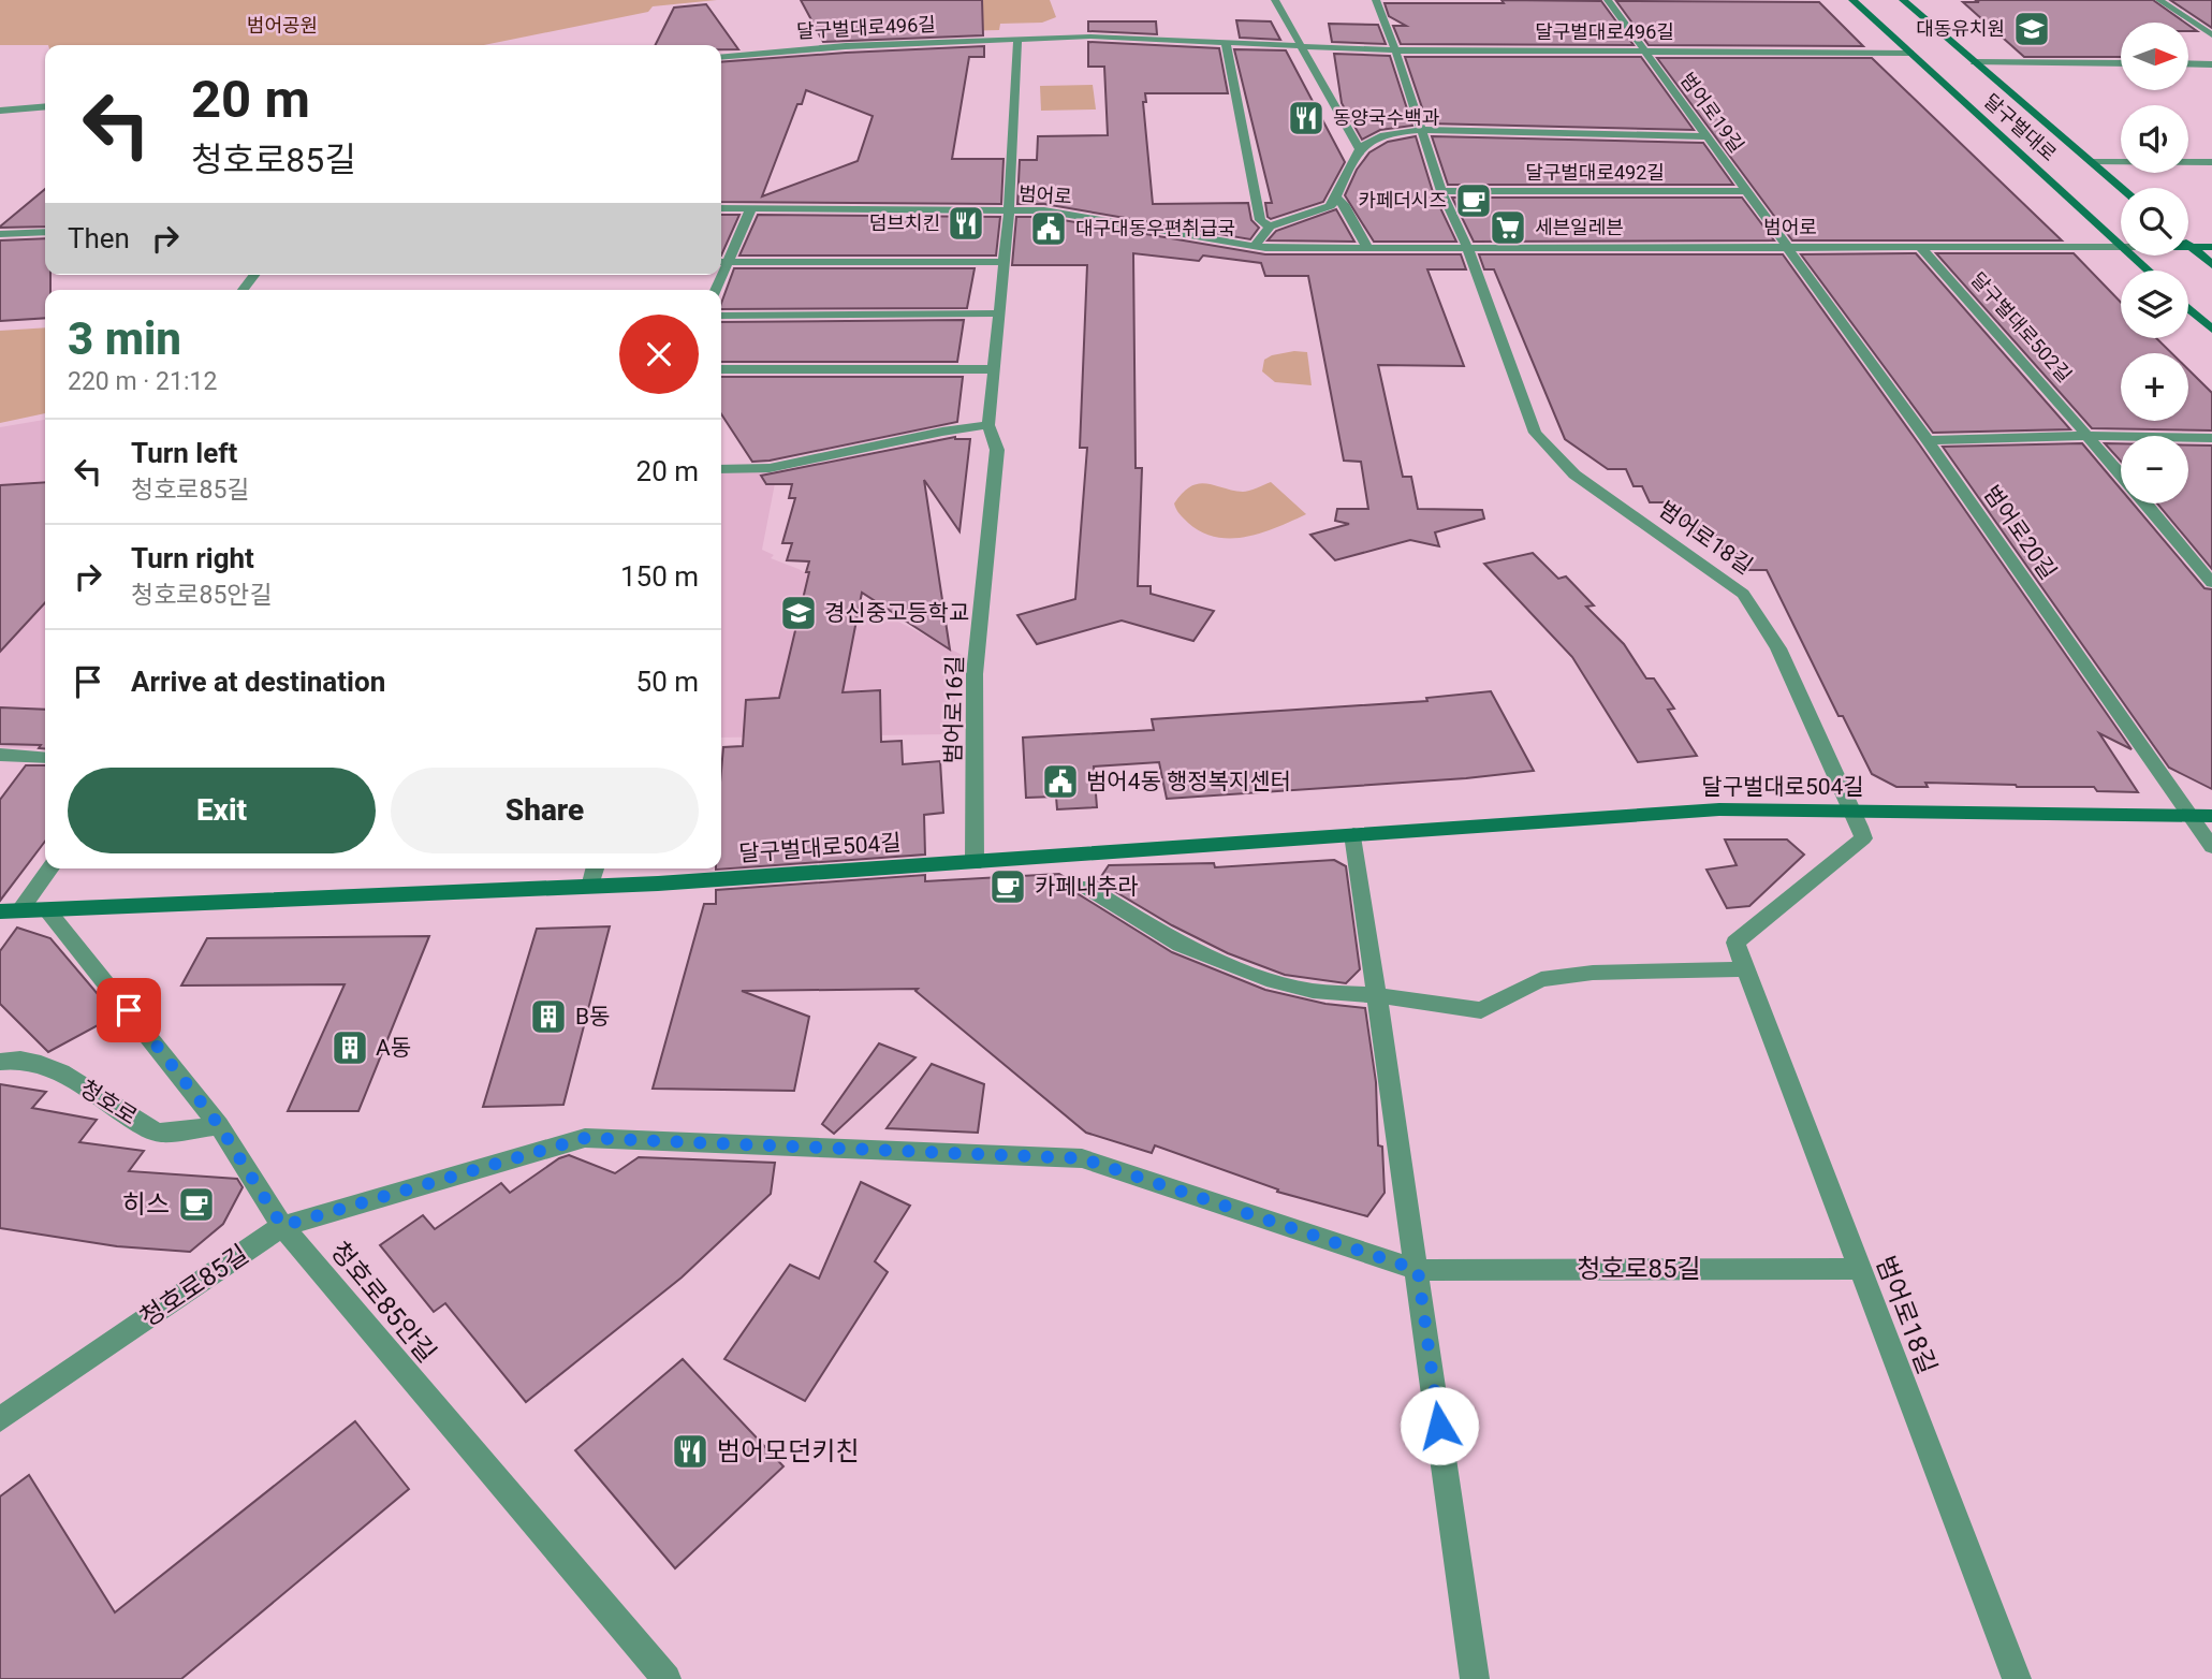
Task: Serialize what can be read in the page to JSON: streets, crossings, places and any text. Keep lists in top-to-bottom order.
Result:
{
  "streets": {
    "main road": ["달구벌대로", "범어로", "달구벌대로504길"],
    "street": [
      "달구벌대로496길",
      "범어로19길",
      "달구벌대로492길",
      "달구벌대로502길",
      "범어로20길",
      "범어로18길",
      "범어로16길",
      "청호로",
      "청호로85길",
      "청호로85안길"
    ]
  },
  "crossings": [
    ["달구벌대로496길", "범어로19길"],
    ["달구벌대로496길", "달구벌대로"],
    ["범어로19길", "달구벌대로492길"],
    ["범어로19길", "범어로"],
    ["범어로19길", "범어로20길"],
    ["범어로", "달구벌대로502길"],
    ["범어로", "범어로20길"],
    ["범어로", "범어로18길"],
    ["범어로", "범어로16길"],
    ["범어로20길", "달구벌대로504길"],
    ["범어로18길", "달구벌대로504길"],
    ["범어로18길", "청호로85길"],
    ["범어로16길", "달구벌대로504길"],
    ["달구벌대로504길", "청호로85안길"],
    ["청호로", "청호로85안길"],
    ["청호로85길", "청호로85안길"]
  ],
  "parks": ["범어공원"],
  "places": {
    "school or university": ["대동유치원", "경신중고등학교"],
    "restaurant": ["동양국수백과", "덤브치킨", "범어모던키친"],
    "cafe": ["카페더시즈", "카페내추라", "히스"],
    "supermarket": ["세븐일레븐"],
    "public building": ["대구대동우편취급국", "범어4동 행정복지센터"],
    "building": ["B동", "A동"]
  },
  "north": "right",
  "page": {
    "map_buttons": ["+", "−"],
    "turn": ["20 m", "청호로85길"],
    "then": "Then",
    "heading": ["3 min", "220 m · 21:12"],
    "list": [
      {
        "name": "Turn left",
        "note": "청호로85길",
        "value": "20 m"
      },
      {
        "name": "Turn right",
        "note": "청호로85안길",
        "value": "150 m"
      },
      {
        "name": "Arrive at destination",
        "value": "50 m"
      }
    ],
    "buttons": ["Exit", "Share"]
  }
}
